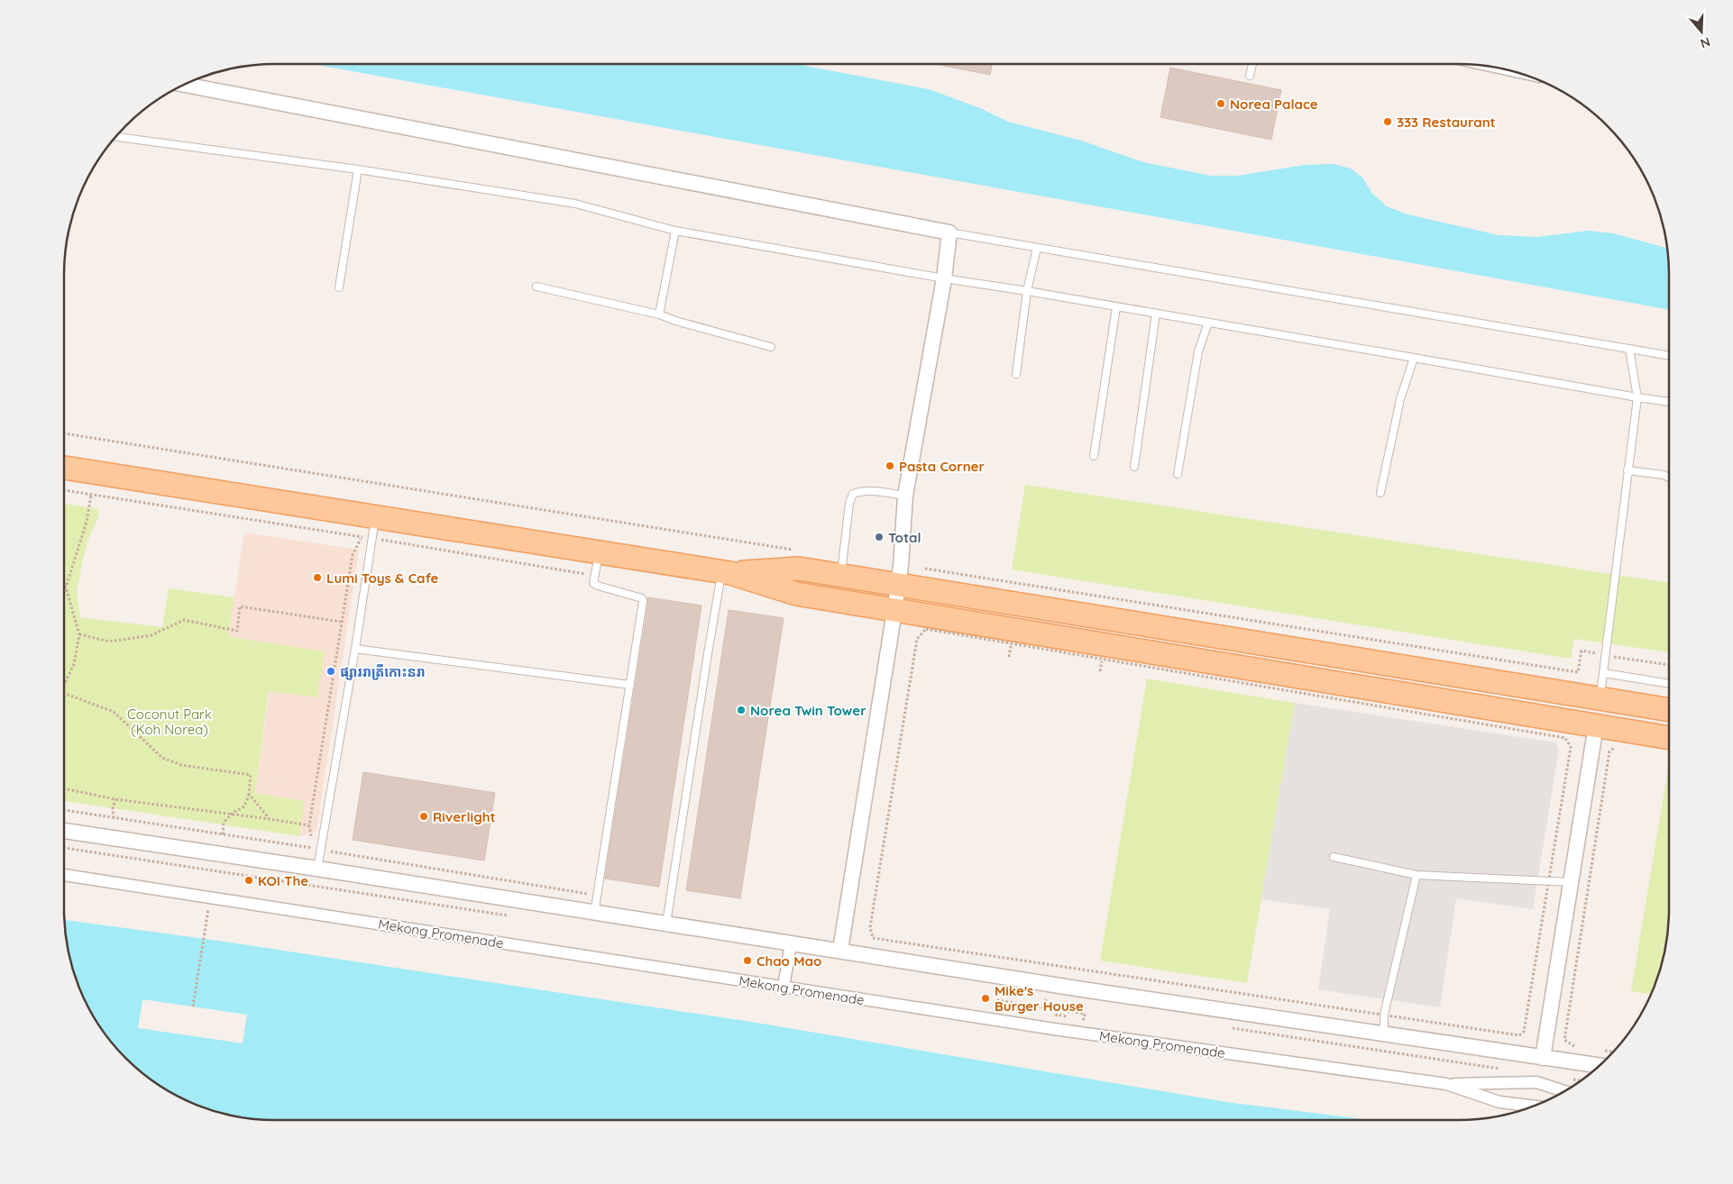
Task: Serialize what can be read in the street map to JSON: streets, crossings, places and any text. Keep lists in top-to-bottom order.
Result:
{
  "streets": {
    "street": ["Mekong Promenade"]
  },
  "parks": ["Coconut Park (Koh Norea)"],
  "places": [
    "Norea Palace",
    "333 Restaurant",
    "Pasta Corner",
    "Total",
    "Lumi Toys & Cafe",
    "ផ្សាររាត្រីកោះនរា",
    "Norea Twin Tower",
    "Riverlight",
    "KOI The",
    "Chao Mao",
    "Mike's Burger House"
  ],
  "north": "bottom"
}
